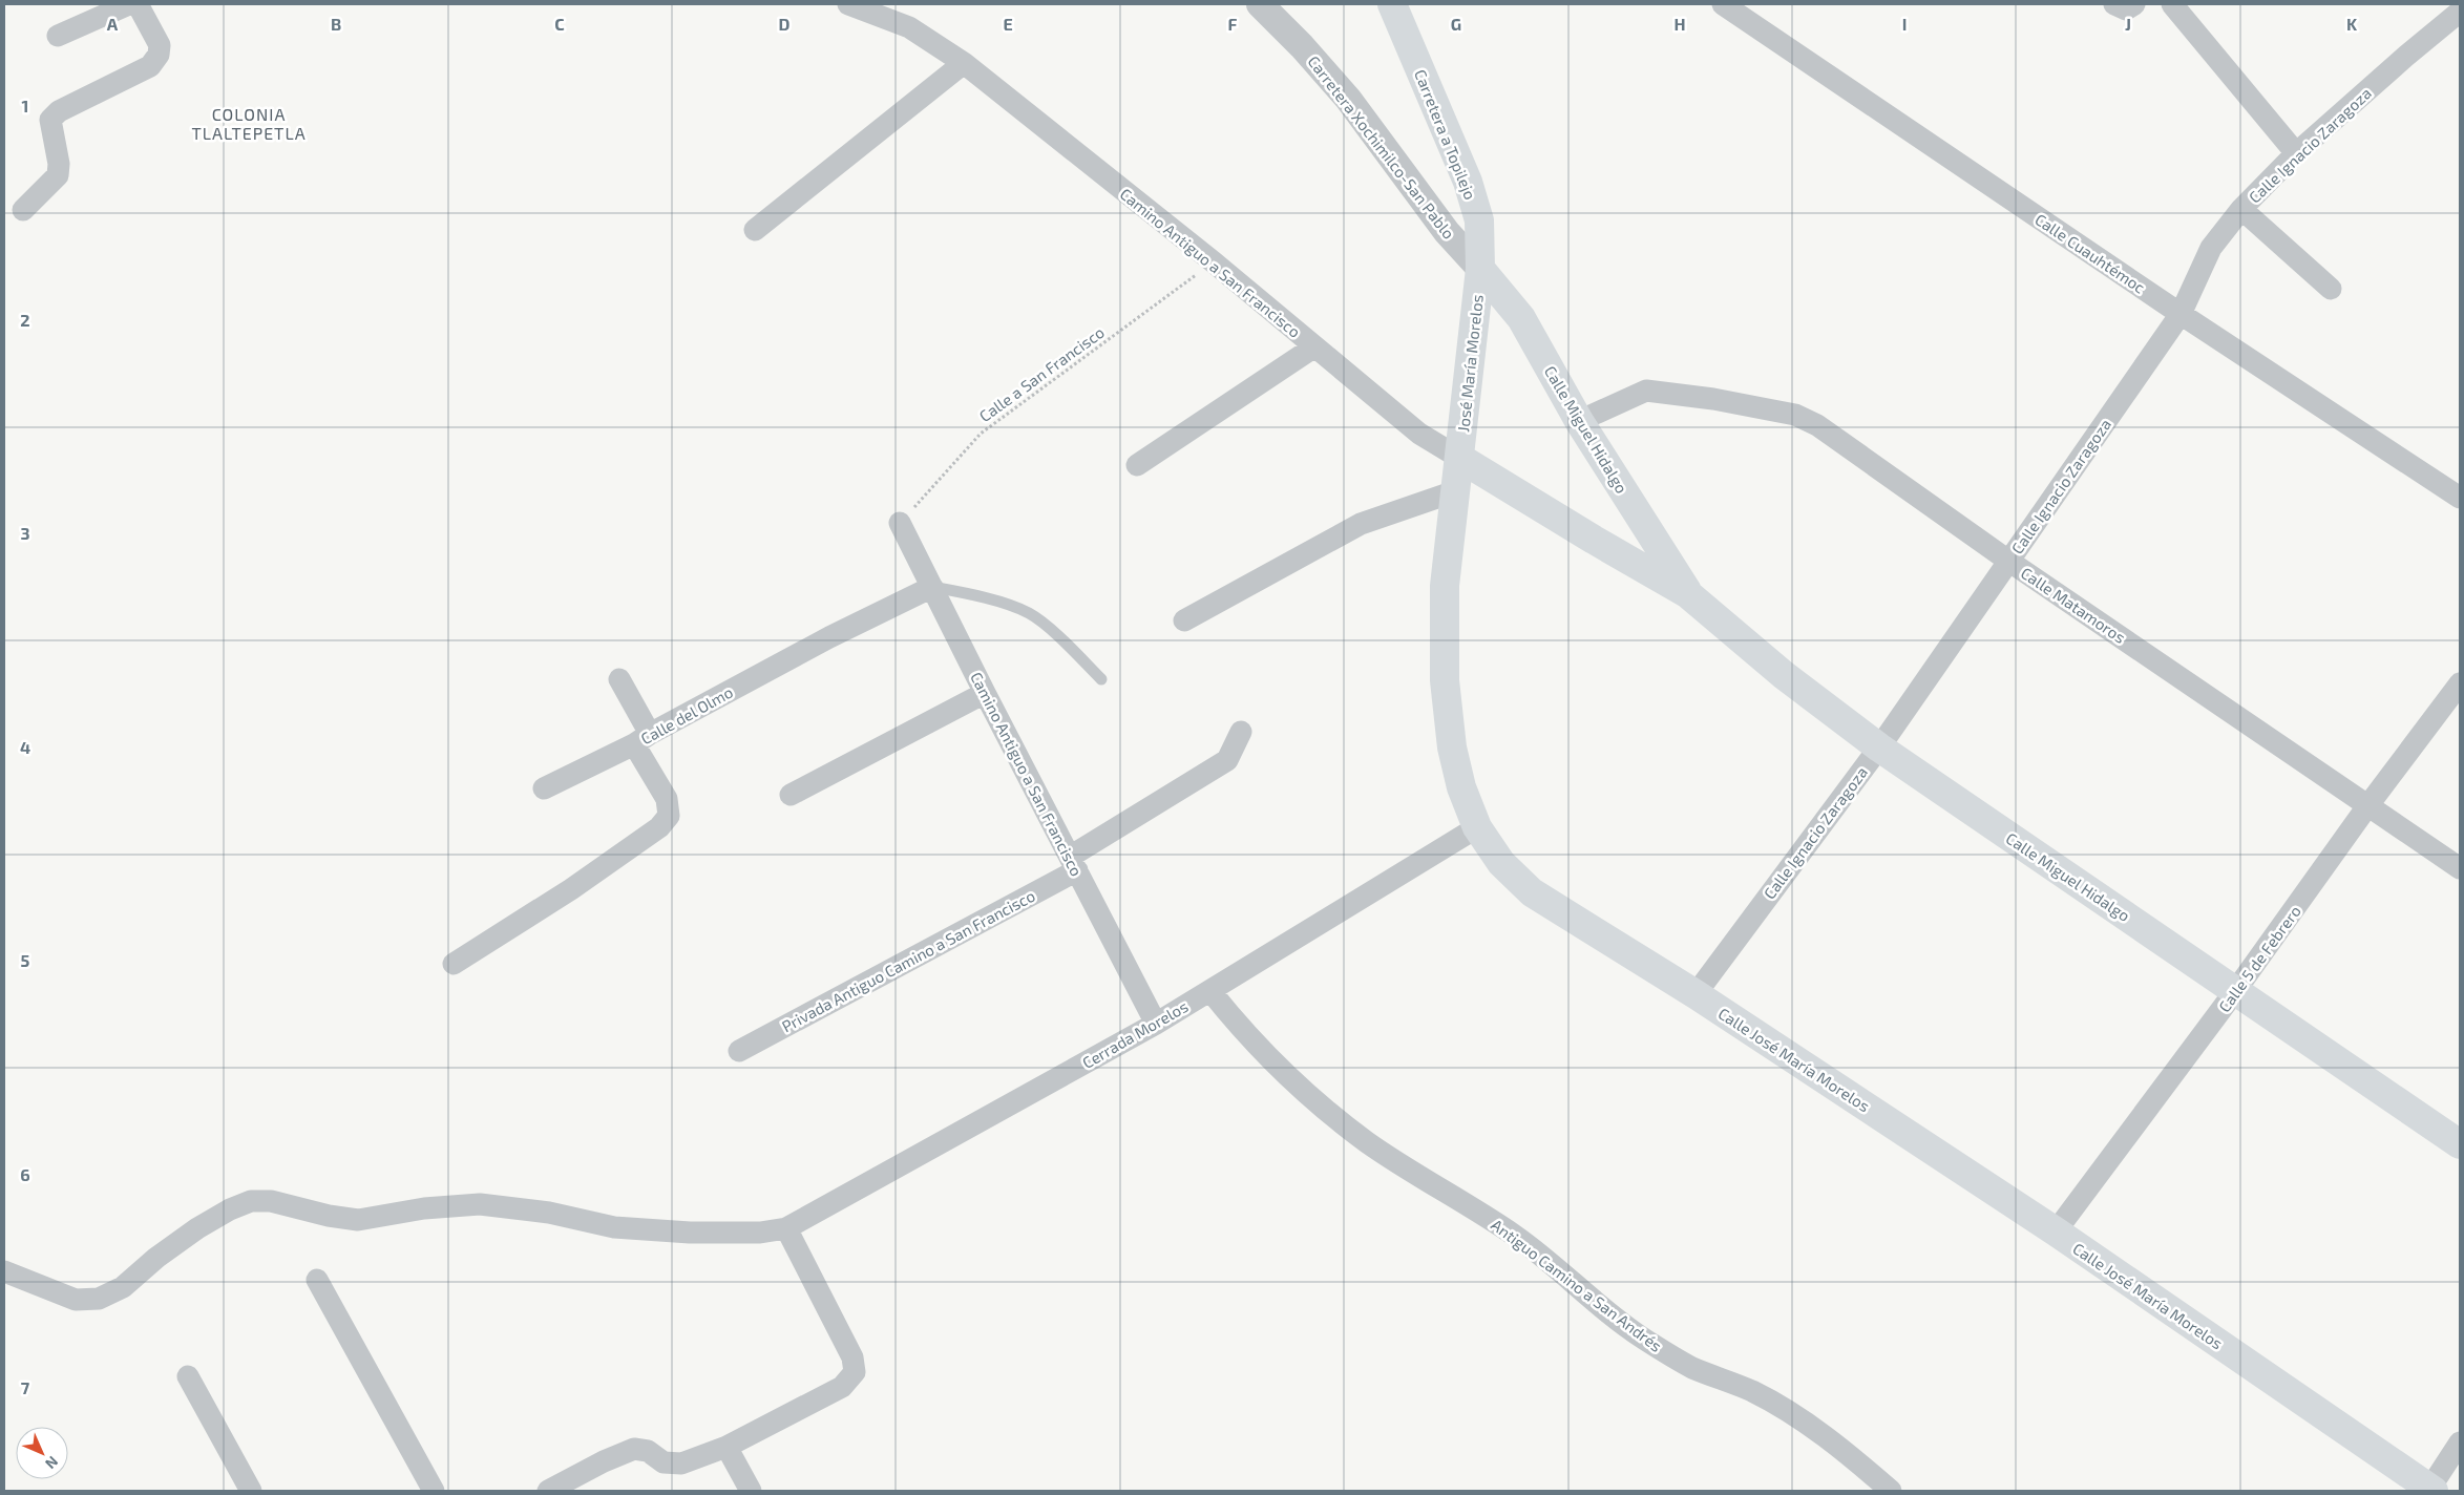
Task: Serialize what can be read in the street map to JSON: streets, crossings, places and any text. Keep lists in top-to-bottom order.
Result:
{
  "streets": {
    "main road": [
      "Carretera a Topilejo",
      "José María Morelos",
      "Calle Miguel Hidalgo",
      "Calle José María Morelos"
    ],
    "street": [
      "Calle Ignacio Zaragoza",
      "Carretera Xochimilco-San Pablo",
      "Calle Cuauhtémoc",
      "Camino Antiguo a San Francisco",
      "Calle Matamoros",
      "Calle del Olmo",
      "Calle 5 de Febrero",
      "Privada Antiguo Camino a San Francisco",
      "Cerrada Morelos",
      "Antiguo Camino a San Andrés"
    ],
    "path": ["Calle a San Francisco"]
  },
  "crossings": [
    ["Carretera a Topilejo", "Carretera Xochimilco-San Pablo"],
    ["Carretera a Topilejo", "José María Morelos"],
    ["Carretera a Topilejo", "Calle Miguel Hidalgo"],
    ["Calle Ignacio Zaragoza", "Calle Cuauhtémoc"],
    ["Calle Ignacio Zaragoza", "Calle Miguel Hidalgo"],
    ["Calle Ignacio Zaragoza", "Calle Matamoros"],
    ["Calle Ignacio Zaragoza", "Calle José María Morelos"],
    ["Carretera Xochimilco-San Pablo", "José María Morelos"],
    ["Carretera Xochimilco-San Pablo", "Calle Miguel Hidalgo"],
    ["Camino Antiguo a San Francisco", "José María Morelos"],
    ["Camino Antiguo a San Francisco", "Calle a San Francisco"],
    ["Camino Antiguo a San Francisco", "Calle Miguel Hidalgo"],
    ["Camino Antiguo a San Francisco", "Calle del Olmo"],
    ["Camino Antiguo a San Francisco", "Privada Antiguo Camino a San Francisco"],
    ["Camino Antiguo a San Francisco", "Cerrada Morelos"],
    ["Camino Antiguo a San Francisco", "Calle José María Morelos"],
    ["José María Morelos", "Calle Miguel Hidalgo"],
    ["José María Morelos", "Calle José María Morelos"],
    ["Calle Miguel Hidalgo", "Calle Matamoros"],
    ["Calle Miguel Hidalgo", "Calle 5 de Febrero"],
    ["Calle Miguel Hidalgo", "Calle José María Morelos"],
    ["Calle Matamoros", "Calle 5 de Febrero"],
    ["Calle 5 de Febrero", "Calle José María Morelos"],
    ["Cerrada Morelos", "Calle José María Morelos"],
    ["Cerrada Morelos", "Antiguo Camino a San Andrés"]
  ],
  "districts": ["COLONIA TLALTEPETLA"],
  "north": "bottom right",
  "grid": {
    "columns": [
      "A",
      "B",
      "C",
      "D",
      "E",
      "F",
      "G",
      "H",
      "I",
      "J",
      "K"
    ],
    "rows": [
      "1",
      "2",
      "3",
      "4",
      "5",
      "6",
      "7"
    ]
  }
}
